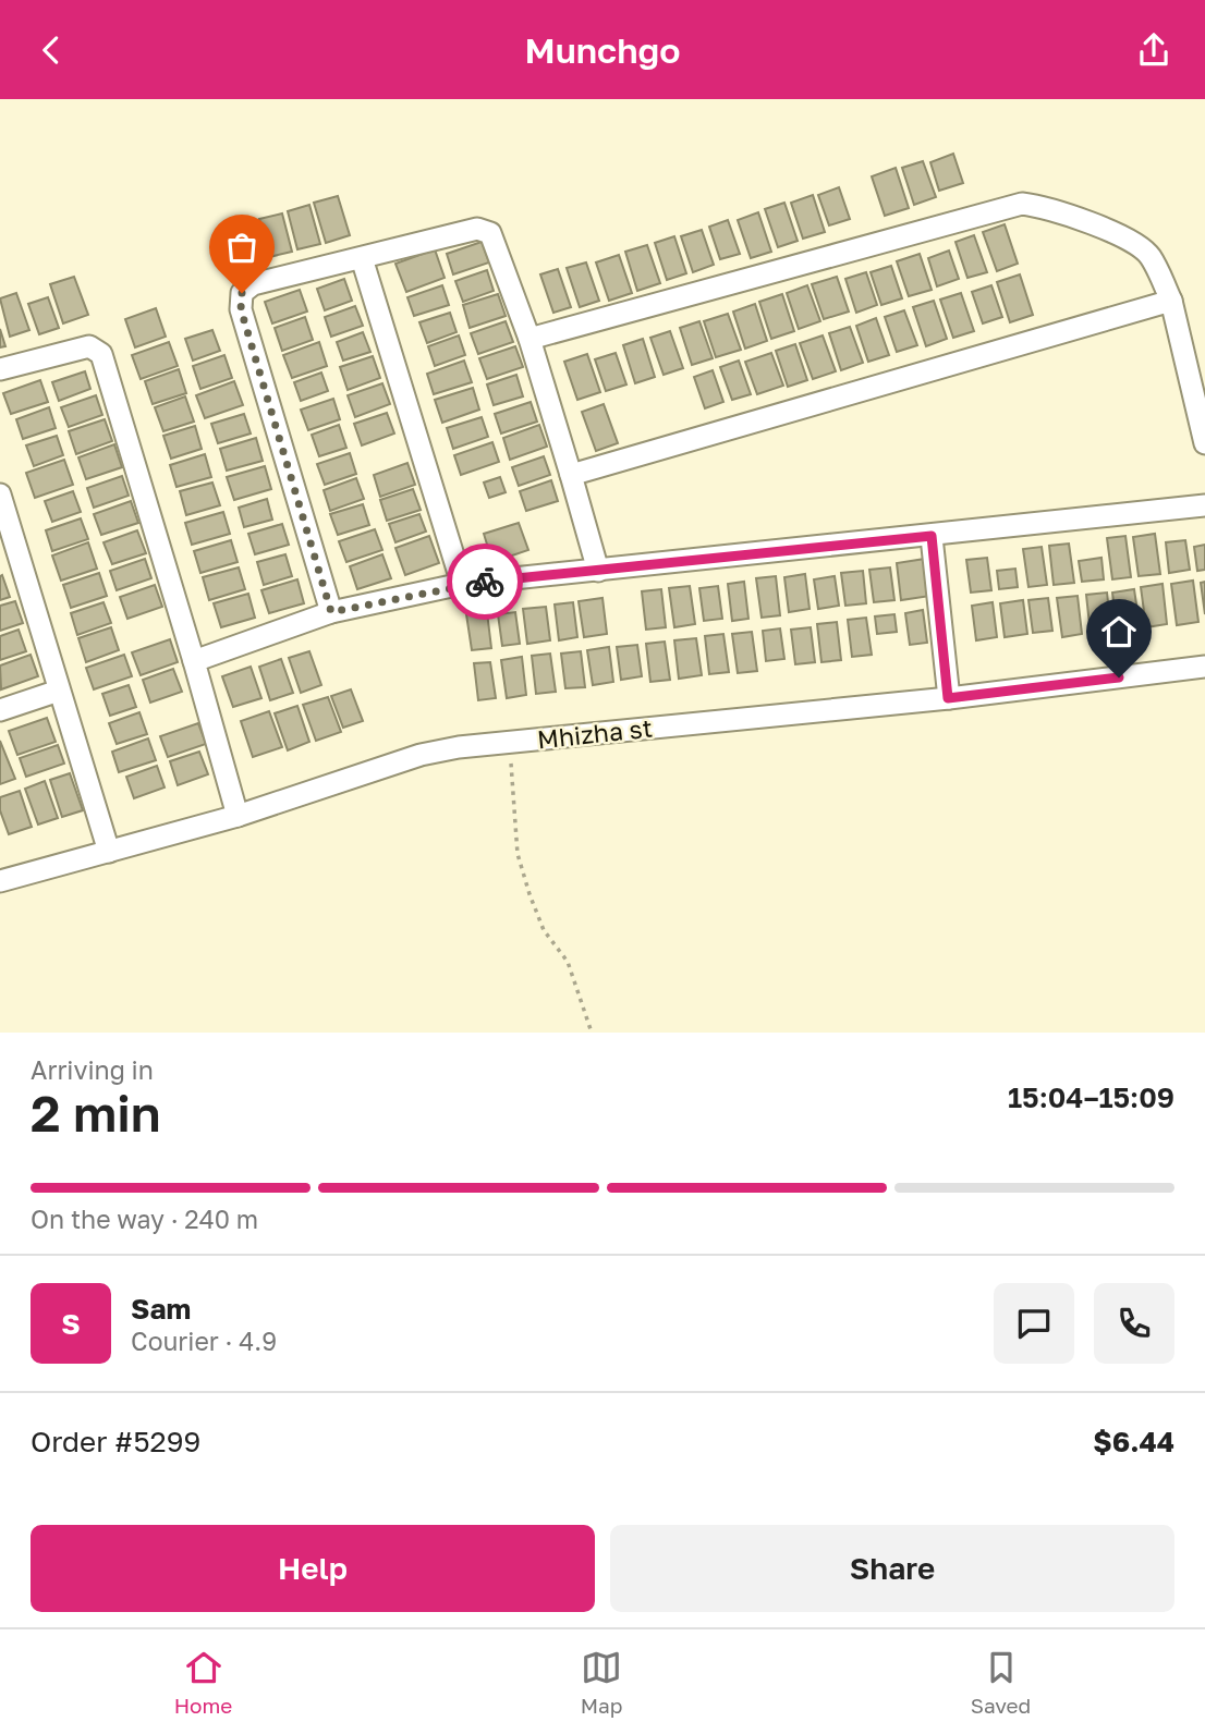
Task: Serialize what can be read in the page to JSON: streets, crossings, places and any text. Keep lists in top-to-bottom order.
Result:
{
  "streets": {
    "street": ["Mhizha st"]
  },
  "page": {
    "header": "Munchgo",
    "heading": ["2 min", "Arriving in", "15:04–15:09"],
    "panel": [
      "Sam",
      "Courier · 4.9",
      "Order #5299",
      "$6.44"
    ],
    "bar": "On the way · 240 m",
    "round": "S",
    "buttons": ["Help", "Share"],
    "tabs": ["Home", "Map", "Saved"]
  }
}
